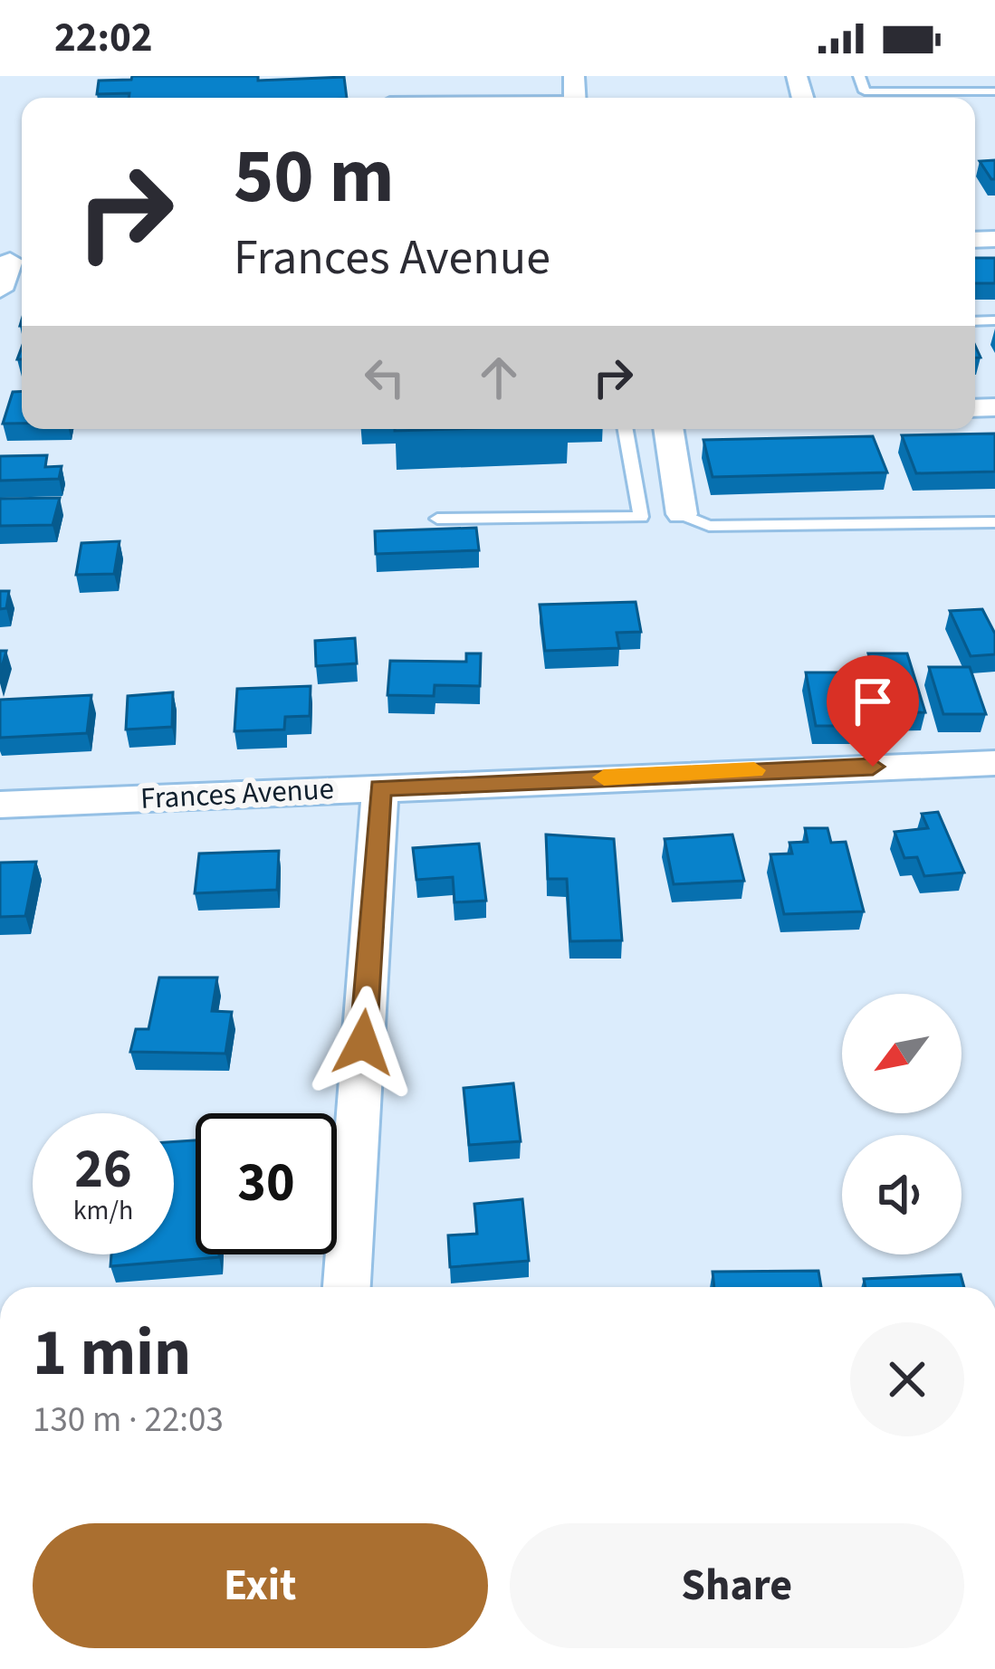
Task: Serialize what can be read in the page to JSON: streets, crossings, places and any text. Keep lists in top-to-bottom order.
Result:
{
  "streets": {
    "street": ["Frances Avenue"]
  },
  "north": "bottom left",
  "page": {
    "status": "22:02",
    "turn": ["50 m", "Frances Avenue"],
    "speed": "26 km/h",
    "limit": "30",
    "heading": ["1 min", "130 m · 22:03"],
    "buttons": ["Exit", "Share"]
  }
}
